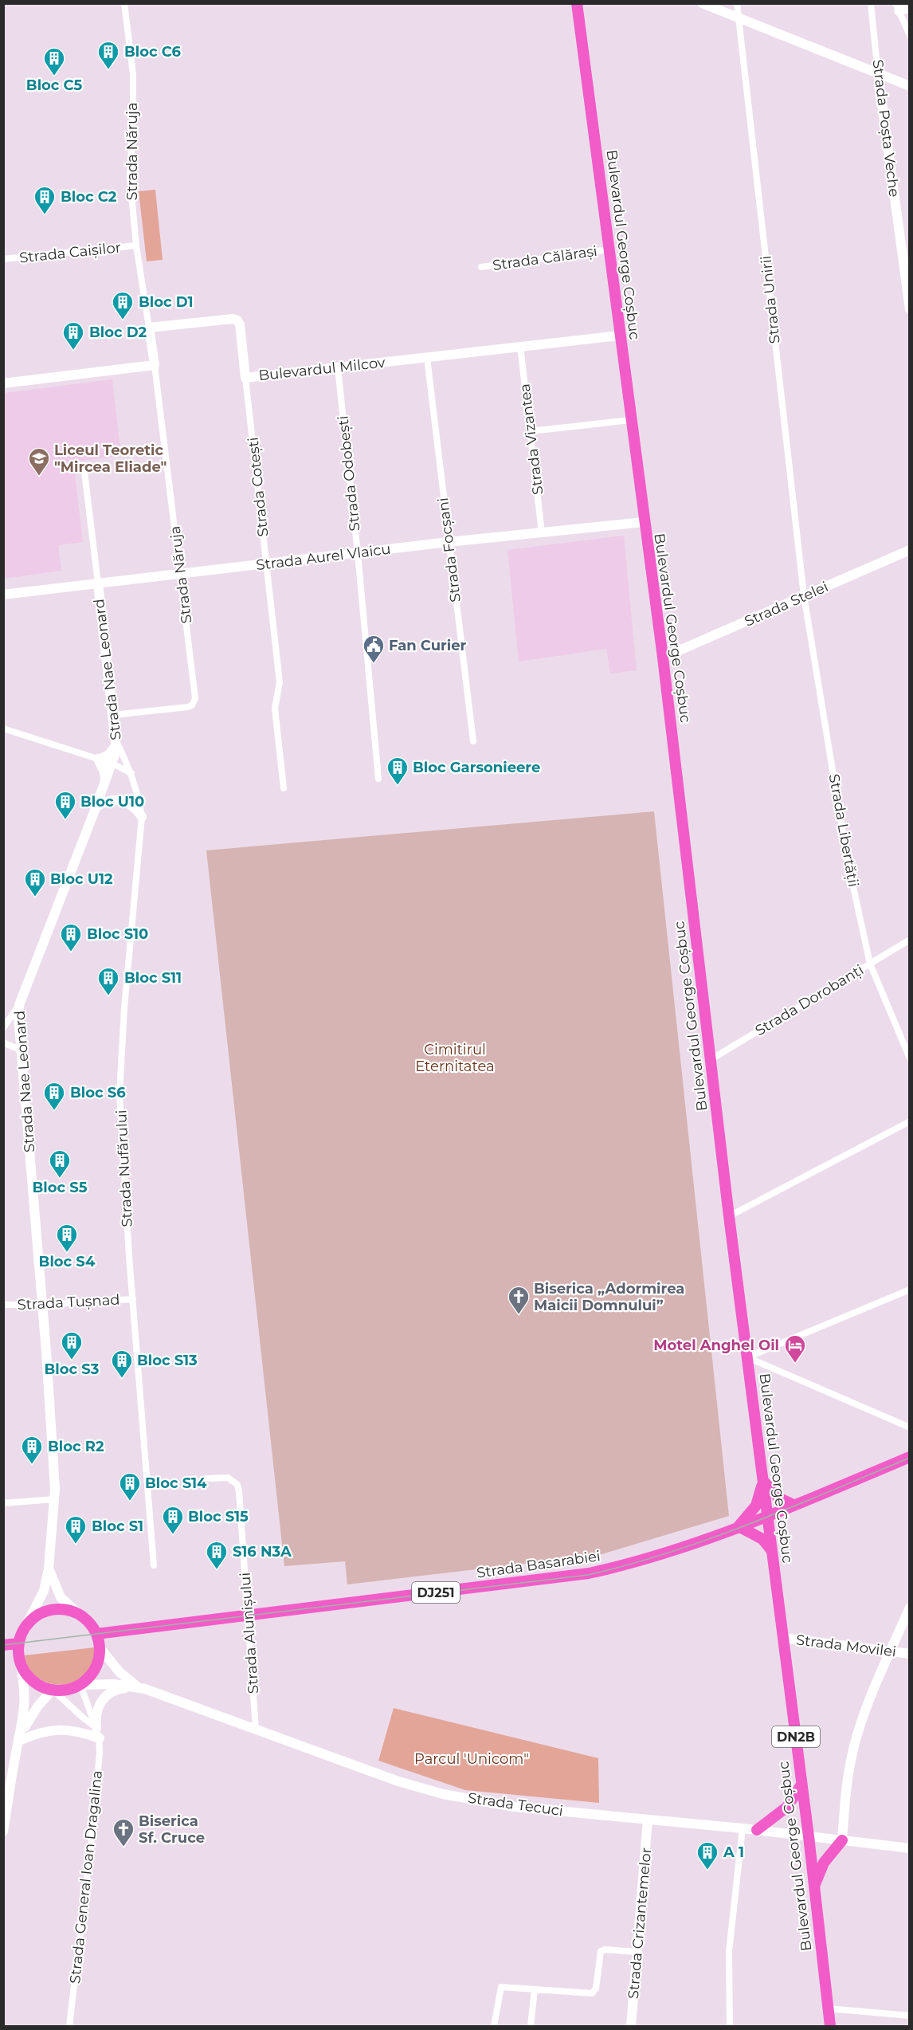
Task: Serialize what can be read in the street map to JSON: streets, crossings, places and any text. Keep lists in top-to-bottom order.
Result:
{
  "streets": {
    "main road": [
      "Bulevardul George Coșbuc",
      "Strada Basarabiei",
      "DJ251",
      "DN2B"
    ],
    "street": [
      "Strada Poșta Veche",
      "Strada Năruja",
      "Strada Caișilor",
      "Strada Călărași",
      "Strada Unirii",
      "Bulevardul Milcov",
      "Strada Vizantea",
      "Strada Odobești",
      "Strada Cotești",
      "Strada Focșani",
      "Strada Aurel Vlaicu",
      "Strada Stelei",
      "Strada Nae Leonard",
      "Strada Libertății",
      "Strada Dorobanți",
      "Strada Nufărului",
      "Strada Tușnad",
      "Strada Alunișului",
      "Strada Movilei",
      "Strada Tecuci",
      "Strada General Ioan Dragalina",
      "Strada Crizantemelor"
    ]
  },
  "crossings": [
    ["Strada Năruja", "Strada Caișilor"],
    ["Strada Năruja", "Bulevardul Milcov"],
    ["Strada Năruja", "Strada Aurel Vlaicu"],
    ["Strada Năruja", "Strada Nae Leonard"],
    ["Bulevardul George Coșbuc", "Strada Călărași"],
    ["Bulevardul George Coșbuc", "Bulevardul Milcov"],
    ["Bulevardul George Coșbuc", "Strada Aurel Vlaicu"],
    ["Bulevardul George Coșbuc", "Strada Stelei"],
    ["Bulevardul George Coșbuc", "Strada Dorobanți"],
    ["Bulevardul George Coșbuc", "Strada Basarabiei"],
    ["Bulevardul George Coșbuc", "Strada Movilei"],
    ["Bulevardul George Coșbuc", "Strada Tecuci"],
    ["Strada Unirii", "Strada Stelei"],
    ["Strada Unirii", "Strada Libertății"],
    ["Bulevardul Milcov", "Strada Vizantea"],
    ["Bulevardul Milcov", "Strada Odobești"],
    ["Bulevardul Milcov", "Strada Cotești"],
    ["Bulevardul Milcov", "Strada Focșani"],
    ["Strada Vizantea", "Strada Aurel Vlaicu"],
    ["Strada Odobești", "Strada Aurel Vlaicu"],
    ["Strada Cotești", "Strada Aurel Vlaicu"],
    ["Strada Focșani", "Strada Aurel Vlaicu"],
    ["Strada Aurel Vlaicu", "Strada Nae Leonard"],
    ["Strada Stelei", "Strada Libertății"],
    ["Strada Nae Leonard", "Strada Nufărului"],
    ["Strada Nae Leonard", "Strada Tușnad"],
    ["Strada Nae Leonard", "Strada Basarabiei"],
    ["Strada Nae Leonard", "Strada Tecuci"],
    ["Strada Nae Leonard", "Strada General Ioan Dragalina"],
    ["Strada Libertății", "Strada Dorobanți"],
    ["Strada Nufărului", "Strada Tușnad"],
    ["Strada Basarabiei", "Strada Alunișului"],
    ["Strada Basarabiei", "Strada Tecuci"],
    ["Strada Basarabiei", "Strada General Ioan Dragalina"],
    ["Strada Alunișului", "Strada Tecuci"],
    ["Strada Tecuci", "Strada General Ioan Dragalina"],
    ["Strada Tecuci", "Strada Crizantemelor"]
  ],
  "parks": ["Cimitirul Eternitatea", "Parcul 'Unicom\""],
  "places": {
    "building": [
      "Bloc C6",
      "Bloc C5",
      "Bloc C2",
      "Bloc D1",
      "Bloc D2",
      "Bloc Garsonieere",
      "Bloc U10",
      "Bloc U12",
      "Bloc S10",
      "Bloc S11",
      "Bloc S6",
      "Bloc S5",
      "Bloc S4",
      "Bloc S3",
      "Bloc S13",
      "Bloc R2",
      "Bloc S14",
      "Bloc S15",
      "Bloc S1",
      "S16 N3A",
      "A 1"
    ],
    "school or university": ["Liceul Teoretic \"Mircea Eliade\""],
    "public building": ["Fan Curier"],
    "church": ["Biserica „Adormirea Maicii Domnului”", "Biserica Sf. Cruce"],
    "hotel": ["Motel Anghel Oil"]
  }
}
